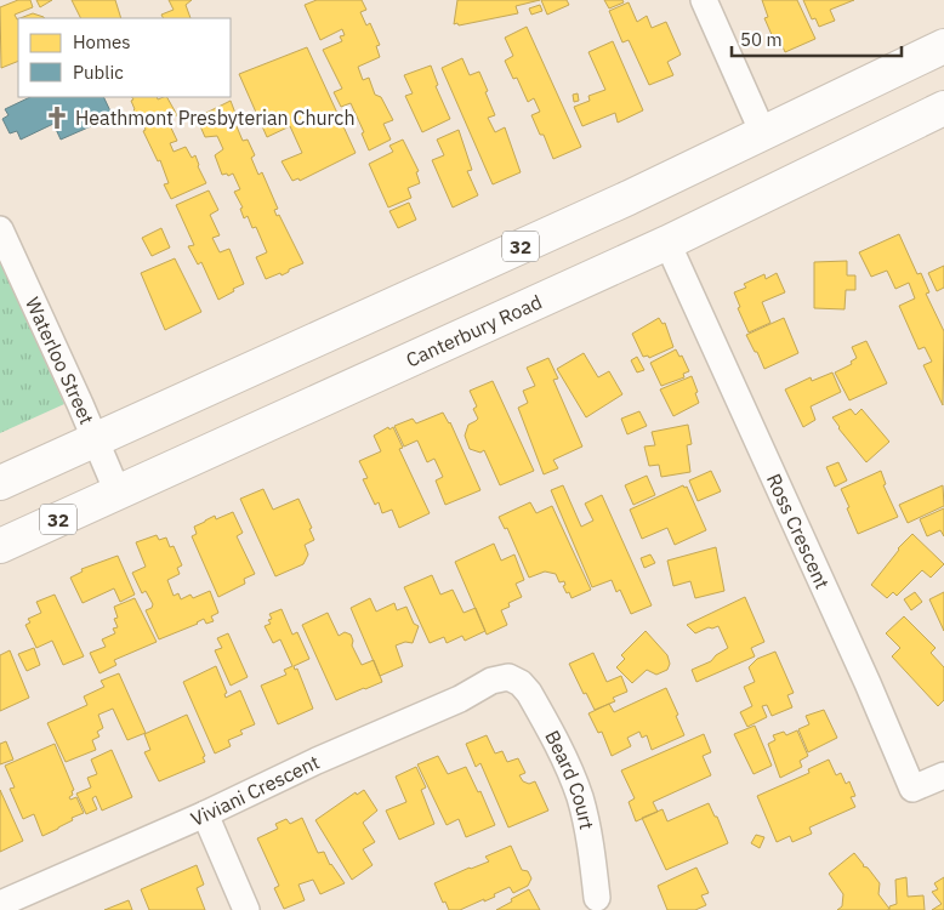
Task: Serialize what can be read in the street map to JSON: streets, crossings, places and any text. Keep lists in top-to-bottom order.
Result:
{
  "streets": {
    "main road": ["32", "Canterbury Road"],
    "street": [
      "Waterloo Street",
      "Ross Crescent",
      "Beard Court",
      "Viviani Crescent"
    ]
  },
  "crossings": [
    ["32", "Waterloo Street"],
    ["Canterbury Road", "Waterloo Street"],
    ["Canterbury Road", "Ross Crescent"],
    ["Beard Court", "Viviani Crescent"]
  ],
  "places": {
    "church": ["Heathmont Presbyterian Church"]
  },
  "legend": ["Homes", "Public"],
  "scale_bar": "50 m"
}
